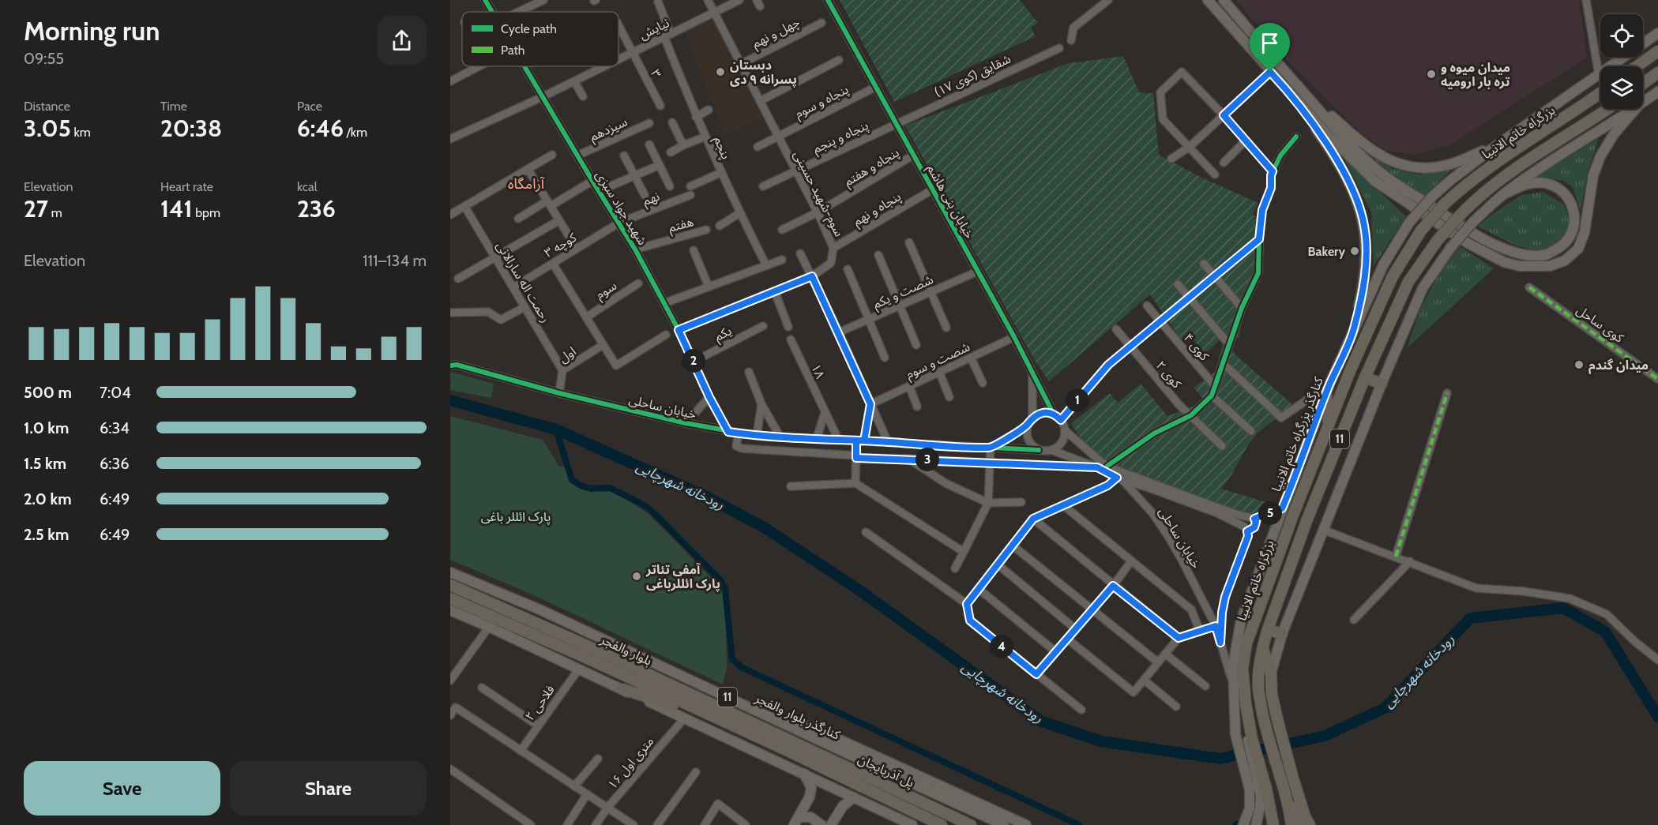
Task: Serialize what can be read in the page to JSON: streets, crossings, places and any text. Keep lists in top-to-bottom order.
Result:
{
  "streets": {
    "highway": [
      "بزرگراه خاتم الانبیا",
      "11",
      "بلوار والفجر",
      "پل آذربایجان"
    ],
    "main road": ["کنارگذر بزرگراه خاتم الانبیا", "کنارگذر بلوار والفجر"],
    "street": [
      "نیایش",
      "چهل و نهم",
      "۳",
      "شقایق (کوی ۱۷)",
      "پنجاه و سوم",
      "سیزدهم",
      "پنجاه و پنجم",
      "پنجم",
      "پنجاه و هفتم",
      "سوم-شهید حسینی",
      "نهم",
      "خیابان بنی هاشم",
      "شهید جواد سبزی",
      "پنجاه و نهم",
      "هفتم",
      "کوچه ۳",
      "رحمت اله سارالانی",
      "سوم",
      "شصت و یکم",
      "کوی ساحل",
      "یکم",
      "کوی ۴",
      "اول",
      "شصت و سوم",
      "۱۸",
      "کوی ۲",
      "خیابان ساحلی",
      "فلاحی ۲",
      "۱۶ متری اول"
    ]
  },
  "crossings": [
    ["نیایش", "۳"],
    ["نیایش", "پنجم"],
    ["نیایش", "سوم-شهید حسینی"],
    ["نیایش", "شهید جواد سبزی"],
    ["چهل و نهم", "سوم-شهید حسینی"],
    ["شقایق (کوی ۱۷)", "پنجاه و پنجم"],
    ["شقایق (کوی ۱۷)", "خیابان بنی هاشم"],
    ["پنجاه و سوم", "سوم-شهید حسینی"],
    ["پنجاه و سوم", "خیابان بنی هاشم"],
    ["سیزدهم", "شهید جواد سبزی"],
    ["بزرگراه خاتم الانبیا", "11"],
    ["پنجاه و پنجم", "سوم-شهید حسینی"],
    ["پنجاه و پنجم", "خیابان بنی هاشم"],
    ["پنجاه و هفتم", "سوم-شهید حسینی"],
    ["پنجاه و هفتم", "خیابان بنی هاشم"],
    ["سوم-شهید حسینی", "شهید جواد سبزی"],
    ["سوم-شهید حسینی", "پنجاه و نهم"],
    ["نهم", "شهید جواد سبزی"],
    ["نهم", "کوچه ۳"],
    ["خیابان بنی هاشم", "پنجاه و نهم"],
    ["خیابان بنی هاشم", "شصت و یکم"],
    ["خیابان بنی هاشم", "شصت و سوم"],
    ["خیابان بنی هاشم", "خیابان ساحلی"],
    ["شهید جواد سبزی", "هفتم"],
    ["شهید جواد سبزی", "کوچه ۳"],
    ["شهید جواد سبزی", "یکم"],
    ["شهید جواد سبزی", "خیابان ساحلی"],
    ["کوچه ۳", "رحمت اله سارالانی"],
    ["رحمت اله سارالانی", "اول"],
    ["اول", "خیابان ساحلی"],
    ["۱۸", "خیابان ساحلی"],
    ["خیابان ساحلی", "کنارگذر بزرگراه خاتم الانبیا"],
    ["کنارگذر بزرگراه خاتم الانبیا", "11"],
    ["بلوار والفجر", "پل آذربایجان"]
  ],
  "districts": ["آرامگاه"],
  "water": ["رودخانه شهرچایی"],
  "parks": ["پارک ائللر باغی"],
  "places": [
    "دبستان پسرانه ۹ دی",
    "میدان میوه و تره بار ارومیه",
    "Bakery",
    "میدان گندم",
    "آمفی تئاتر پارک ائللرباغی"
  ],
  "legend": ["Cycle path", "Path"],
  "page": {
    "heading": ["Morning run", "09:55"],
    "stats": [
      ["Distance", "3.05 km"],
      ["Time", "20:38"],
      ["Pace", "6:46 /km"],
      ["Elevation", "27 m"],
      ["Heart rate", "141 bpm"],
      ["kcal", "236"]
    ],
    "chart": ["Elevation", "111–134 m"],
    "pins": [
      "2",
      "1",
      "3",
      "5",
      "4"
    ],
    "list": [
      {
        "name": "500 m",
        "note": "7:04"
      },
      {
        "name": "1.0 km",
        "note": "6:34"
      },
      {
        "name": "1.5 km",
        "note": "6:36"
      },
      {
        "name": "2.0 km",
        "note": "6:49"
      },
      {
        "name": "2.5 km",
        "note": "6:49"
      }
    ],
    "buttons": ["Save", "Share"]
  }
}
